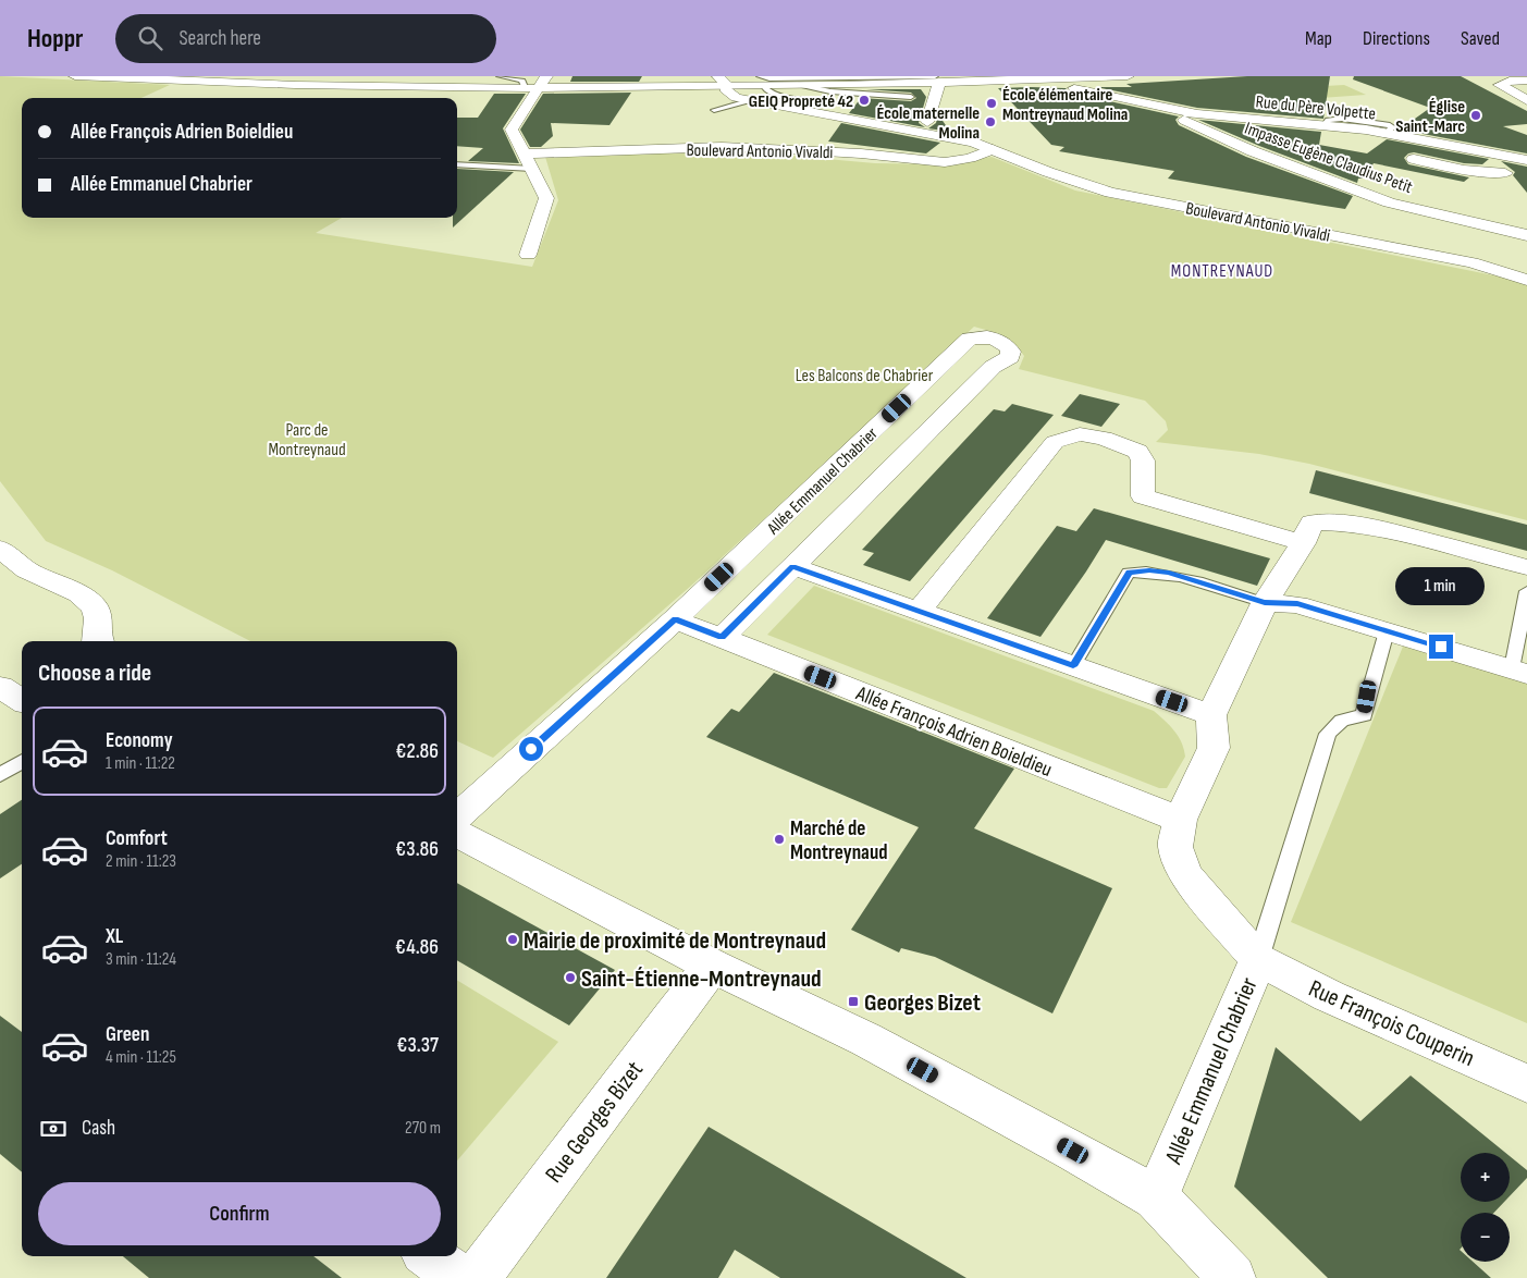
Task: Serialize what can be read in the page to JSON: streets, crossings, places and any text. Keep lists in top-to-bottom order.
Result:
{
  "streets": {
    "street": [
      "Rue du Père Volpette",
      "Boulevard Antonio Vivaldi",
      "Impasse Eugène Claudius Petit",
      "Allée Emmanuel Chabrier",
      "Allée François Adrien Boieldieu",
      "Rue François Couperin",
      "Rue Georges Bizet"
    ]
  },
  "crossings": [
    ["Rue du Père Volpette", "Impasse Eugène Claudius Petit"],
    ["Allée Emmanuel Chabrier", "Allée François Adrien Boieldieu"],
    ["Allée Emmanuel Chabrier", "Rue François Couperin"]
  ],
  "districts": ["MONTREYNAUD"],
  "parks": ["Les Balcons de Chabrier", "Parc de Montreynaud"],
  "places": {
    "other": [
      "GEIQ Propreté 42",
      "École élémentaire Montreynaud Molina",
      "Église Saint-Marc",
      "École maternelle Molina",
      "Marché de Montreynaud",
      "Mairie de proximité de Montreynaud",
      "Saint-Étienne-Montreynaud"
    ],
    "transit": ["Georges Bizet"]
  },
  "page": {
    "header": "Hoppr",
    "search": "Search here",
    "nav": ["Map", "Directions", "Saved"],
    "banner": ["Allée François Adrien Boieldieu", "Allée Emmanuel Chabrier"],
    "bubble": "1 min",
    "heading": "Choose a ride",
    "list": [
      {
        "name": "Economy",
        "note": "1 min · 11:22",
        "value": "€2.86"
      },
      {
        "name": "Comfort",
        "note": "2 min · 11:23",
        "value": "€3.86"
      },
      {
        "name": "XL",
        "note": "3 min · 11:24",
        "value": "€4.86"
      },
      {
        "name": "Green",
        "note": "4 min · 11:25",
        "value": "€3.37"
      }
    ],
    "pay": ["Cash", "270 m"],
    "map_buttons": ["+", "−"],
    "buttons": "Confirm"
  }
}
